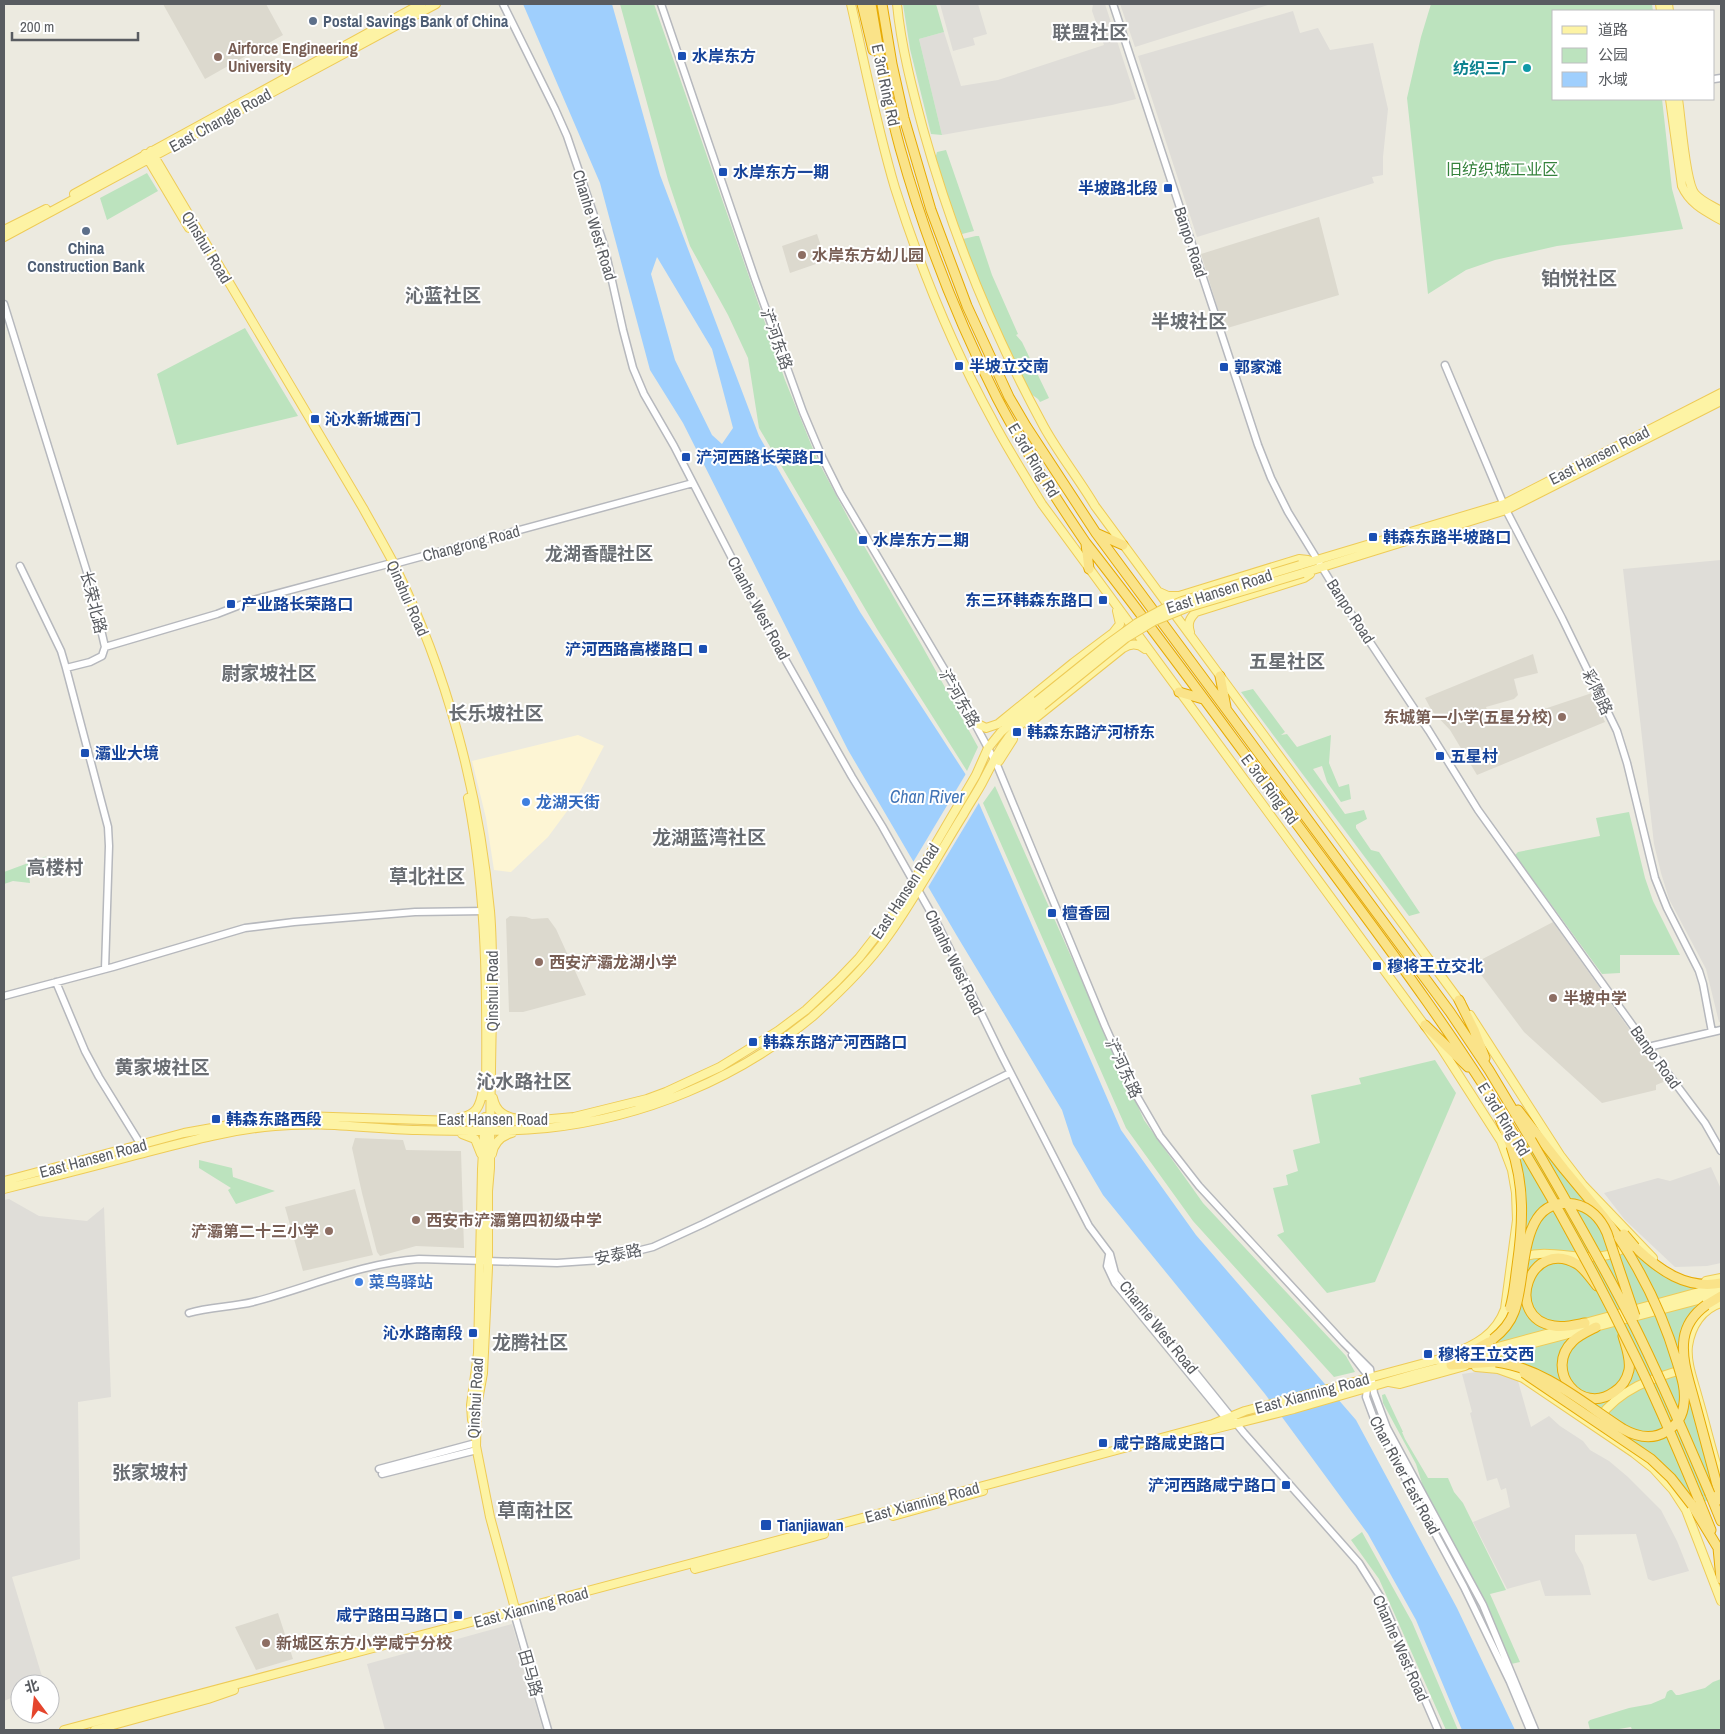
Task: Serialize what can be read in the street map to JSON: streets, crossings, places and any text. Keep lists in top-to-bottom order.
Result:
{
  "streets": {
    "highway": ["E 3rd Ring Rd"],
    "main road": [
      "East Changle Road",
      "Qinshui Road",
      "East Hansen Road",
      "East Xianning Road"
    ],
    "street": [
      "Chanhe West Road",
      "Banpo Road",
      "浐河东路",
      "Changrong Road",
      "长荣北路",
      "彩陶路",
      "安泰路",
      "Chan River East Road",
      "田马路"
    ]
  },
  "crossings": [
    ["East Changle Road", "Qinshui Road"],
    ["Chanhe West Road", "East Hansen Road"],
    ["Chanhe West Road", "Changrong Road"],
    ["Chanhe West Road", "安泰路"],
    ["Chanhe West Road", "East Xianning Road"],
    ["Banpo Road", "East Hansen Road"],
    ["Qinshui Road", "East Hansen Road"],
    ["Qinshui Road", "Changrong Road"],
    ["Qinshui Road", "安泰路"],
    ["Qinshui Road", "East Xianning Road"],
    ["Qinshui Road", "田马路"],
    ["浐河东路", "East Hansen Road"],
    ["浐河东路", "East Xianning Road"],
    ["浐河东路", "Chan River East Road"],
    ["East Hansen Road", "彩陶路"],
    ["Changrong Road", "长荣北路"],
    ["East Xianning Road", "Chan River East Road"],
    ["East Xianning Road", "田马路"]
  ],
  "districts": [
    "联盟社区",
    "铂悦社区",
    "沁蓝社区",
    "半坡社区",
    "龙湖香醍社区",
    "五星社区",
    "尉家坡社区",
    "长乐坡社区",
    "龙湖蓝湾社区",
    "高楼村",
    "草北社区",
    "黄家坡社区",
    "沁水路社区",
    "龙腾社区",
    "张家坡村",
    "草南社区"
  ],
  "water": ["Chan River"],
  "parks": ["旧纺织城工业区"],
  "places": {
    "other": [
      "Postal Savings Bank of China",
      "Airforce Engineering University",
      "纺织三厂",
      "China Construction Bank",
      "水岸东方幼儿园",
      "东城第一小学(五星分校)",
      "龙湖天街",
      "西安浐灞龙湖小学",
      "半坡中学",
      "西安市浐灞第四初级中学",
      "浐灞第二十三小学",
      "菜鸟驿站",
      "新城区东方小学咸宁分校"
    ],
    "transit": [
      "水岸东方",
      "水岸东方一期",
      "半坡路北段",
      "半坡立交南",
      "郭家滩",
      "沁水新城西门",
      "浐河西路长荣路口",
      "韩森东路半坡路口",
      "水岸东方二期",
      "东三环韩森东路口",
      "产业路长荣路口",
      "浐河西路高楼路口",
      "韩森东路浐河桥东",
      "灞业大境",
      "五星村",
      "檀香园",
      "穆将王立交北",
      "韩森东路浐河西路口",
      "韩森东路西段",
      "沁水路南段",
      "穆将王立交西",
      "咸宁路咸史路口",
      "浐河西路咸宁路口",
      "Tianjiawan",
      "咸宁路田马路口"
    ]
  },
  "legend": ["道路", "公园", "水域"],
  "scale_bar": "200 m",
  "north": "top"
}
